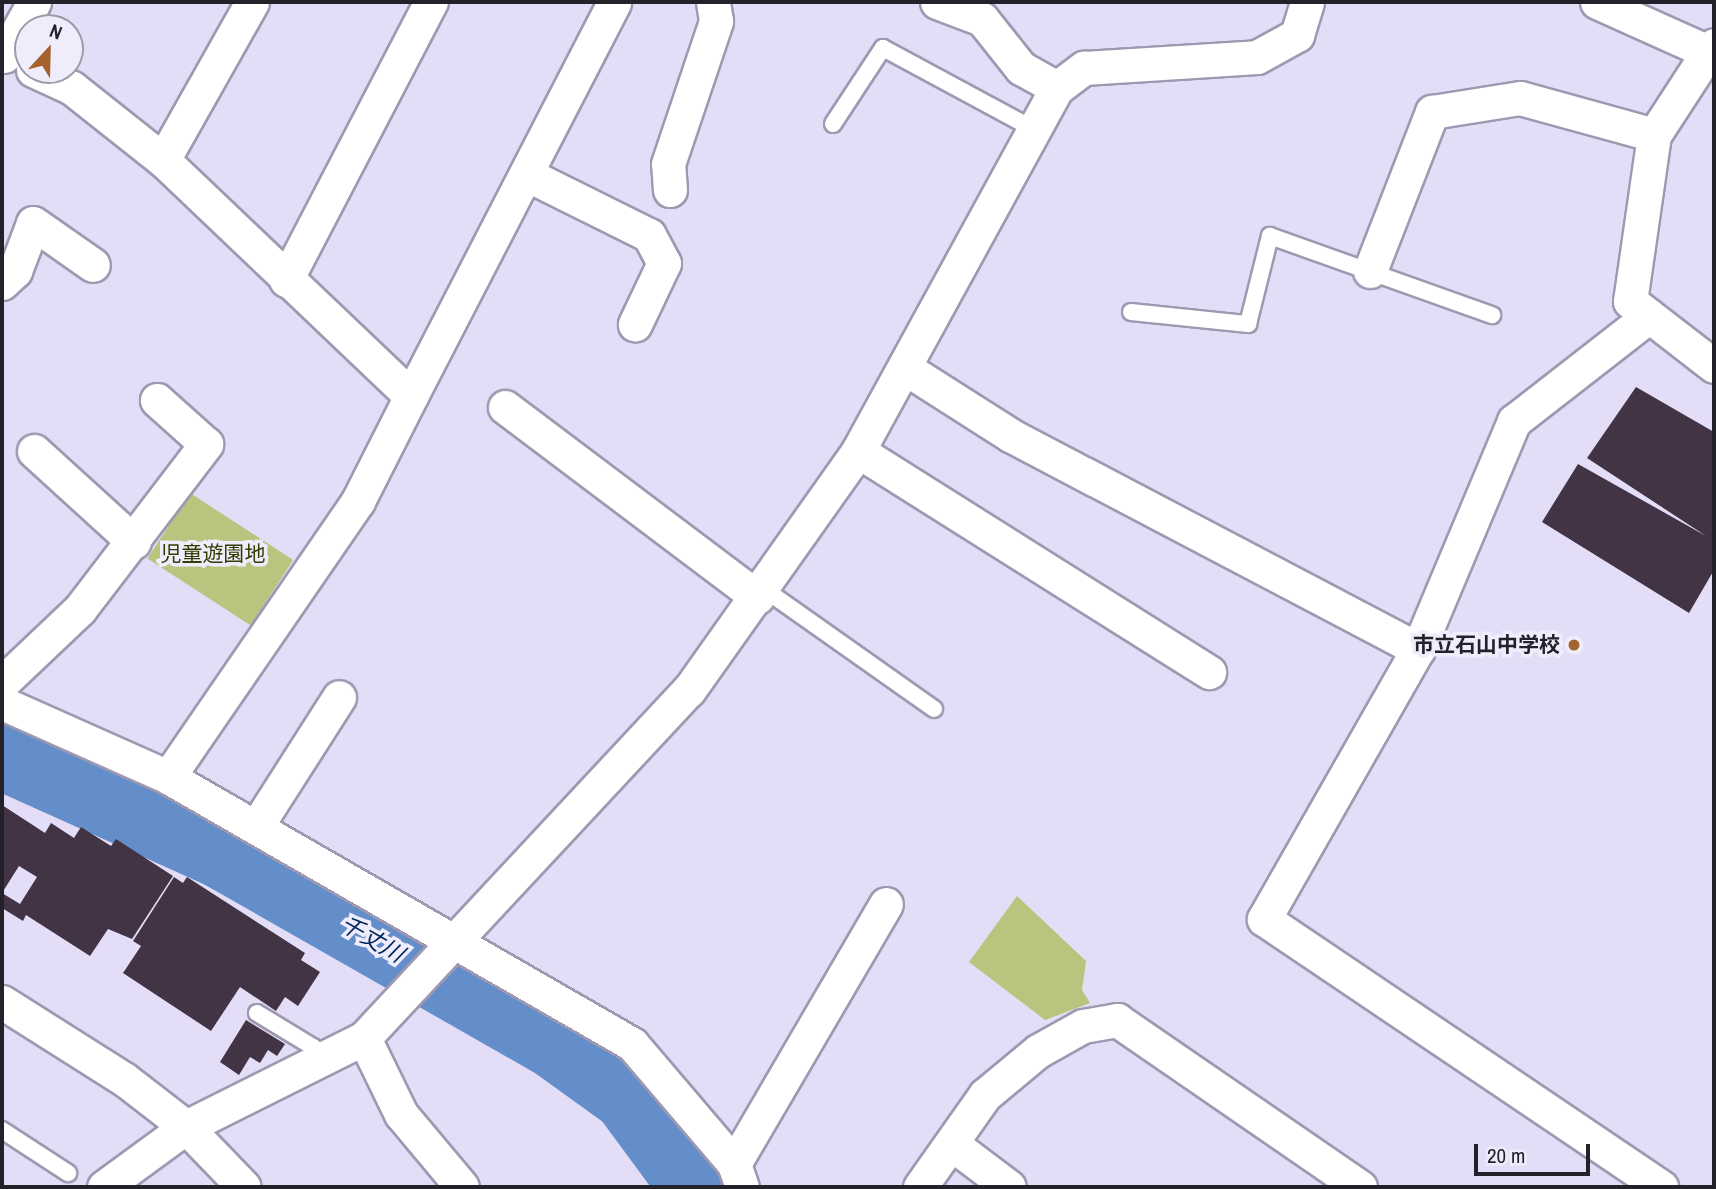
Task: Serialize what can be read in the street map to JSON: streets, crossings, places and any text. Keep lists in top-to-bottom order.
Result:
{
  "water": ["千丈川"],
  "parks": ["児童遊園地"],
  "places": ["市立石山中学校"],
  "scale_bar": "20 m",
  "north": "top"
}
